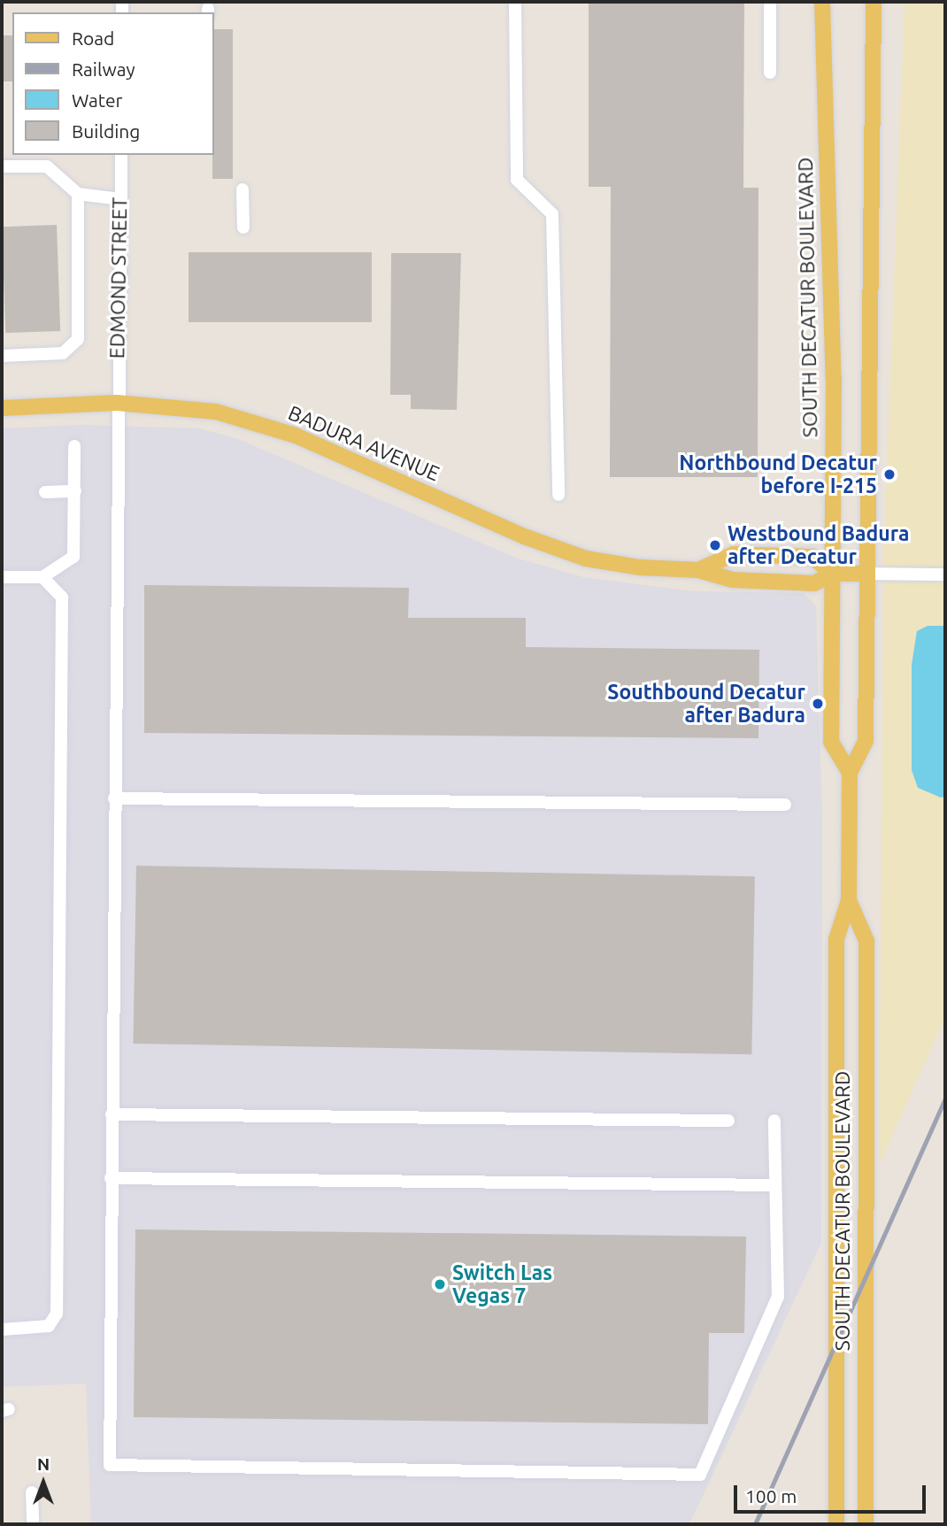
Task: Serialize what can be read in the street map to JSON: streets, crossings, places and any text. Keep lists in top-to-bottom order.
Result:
{
  "streets": {
    "main road": ["SOUTH DECATUR BOULEVARD", "BADURA AVENUE"],
    "street": ["EDMOND STREET"]
  },
  "crossings": [
    ["EDMOND STREET", "BADURA AVENUE"],
    ["SOUTH DECATUR BOULEVARD", "BADURA AVENUE"]
  ],
  "places": [
    "Northbound Decatur before I-215",
    "Westbound Badura after Decatur",
    "Southbound Decatur after Badura",
    "Switch Las Vegas 7"
  ],
  "legend": [
    "Road",
    "Railway",
    "Water",
    "Building"
  ],
  "scale_bar": "100 m",
  "north": "top"
}
